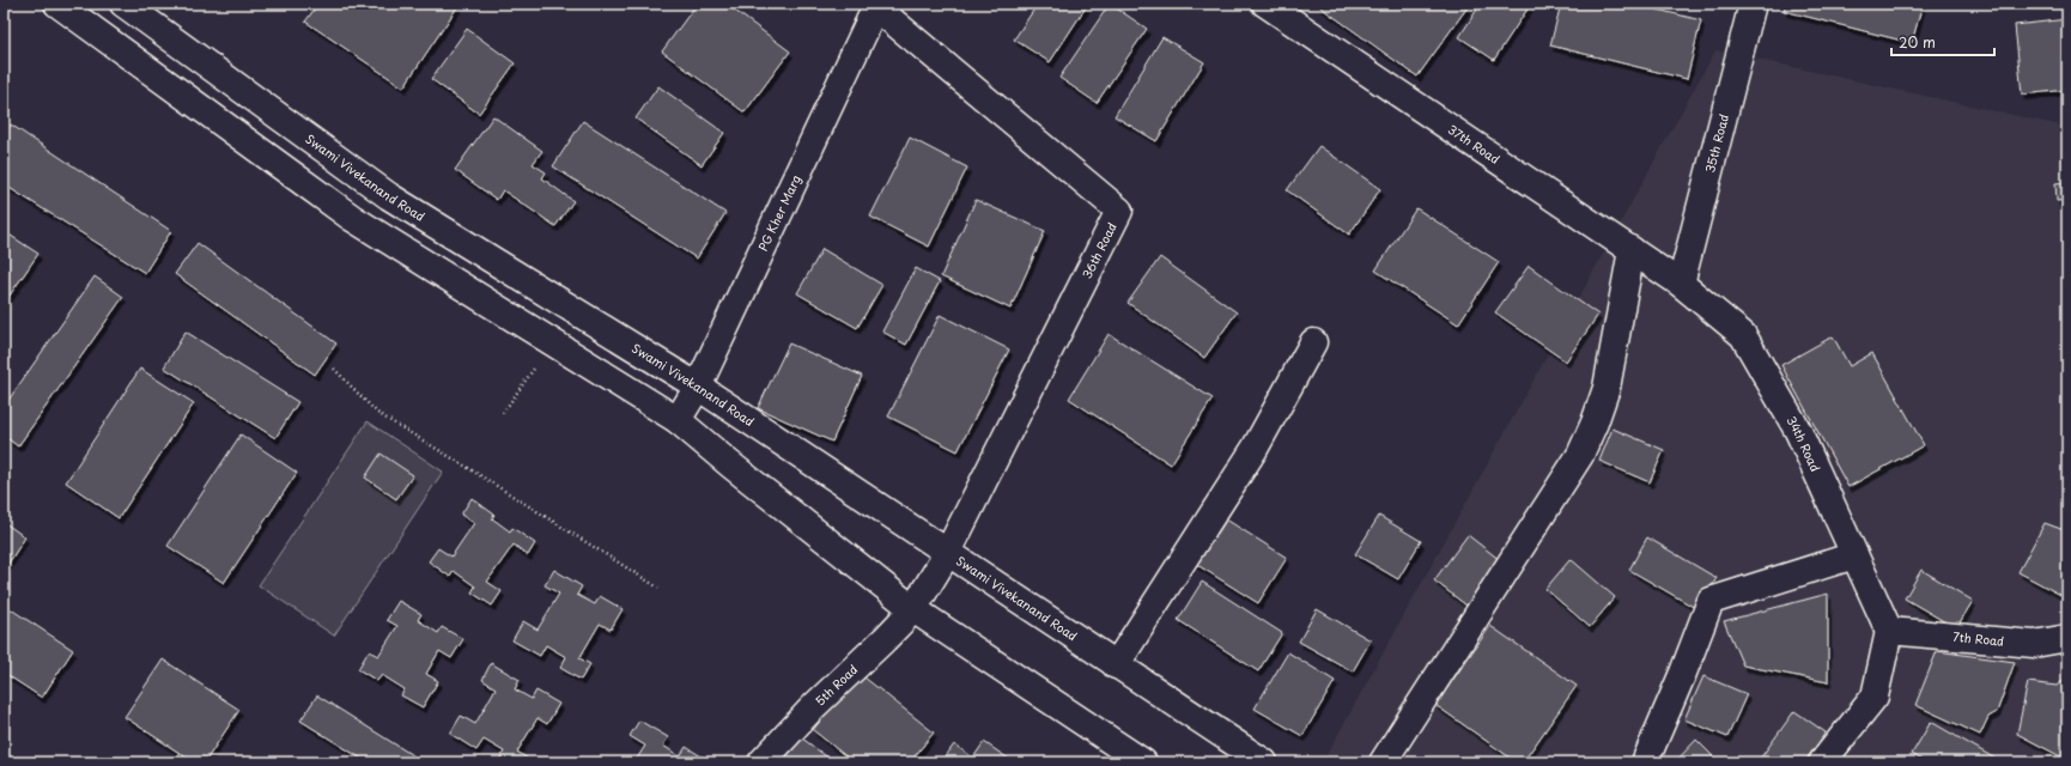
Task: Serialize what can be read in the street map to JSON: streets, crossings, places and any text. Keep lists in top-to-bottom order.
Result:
{
  "streets": {
    "street": [
      "35th Road",
      "37th Road",
      "Swami Vivekanand Road",
      "PG Kher Marg",
      "36th Road",
      "34th Road",
      "7th Road",
      "5th Road"
    ]
  },
  "crossings": [
    ["35th Road", "37th Road"],
    ["35th Road", "34th Road"],
    ["37th Road", "34th Road"],
    ["Swami Vivekanand Road", "PG Kher Marg"],
    ["Swami Vivekanand Road", "36th Road"],
    ["Swami Vivekanand Road", "5th Road"],
    ["PG Kher Marg", "36th Road"],
    ["36th Road", "5th Road"],
    ["34th Road", "7th Road"]
  ],
  "scale_bar": "20 m"
}
